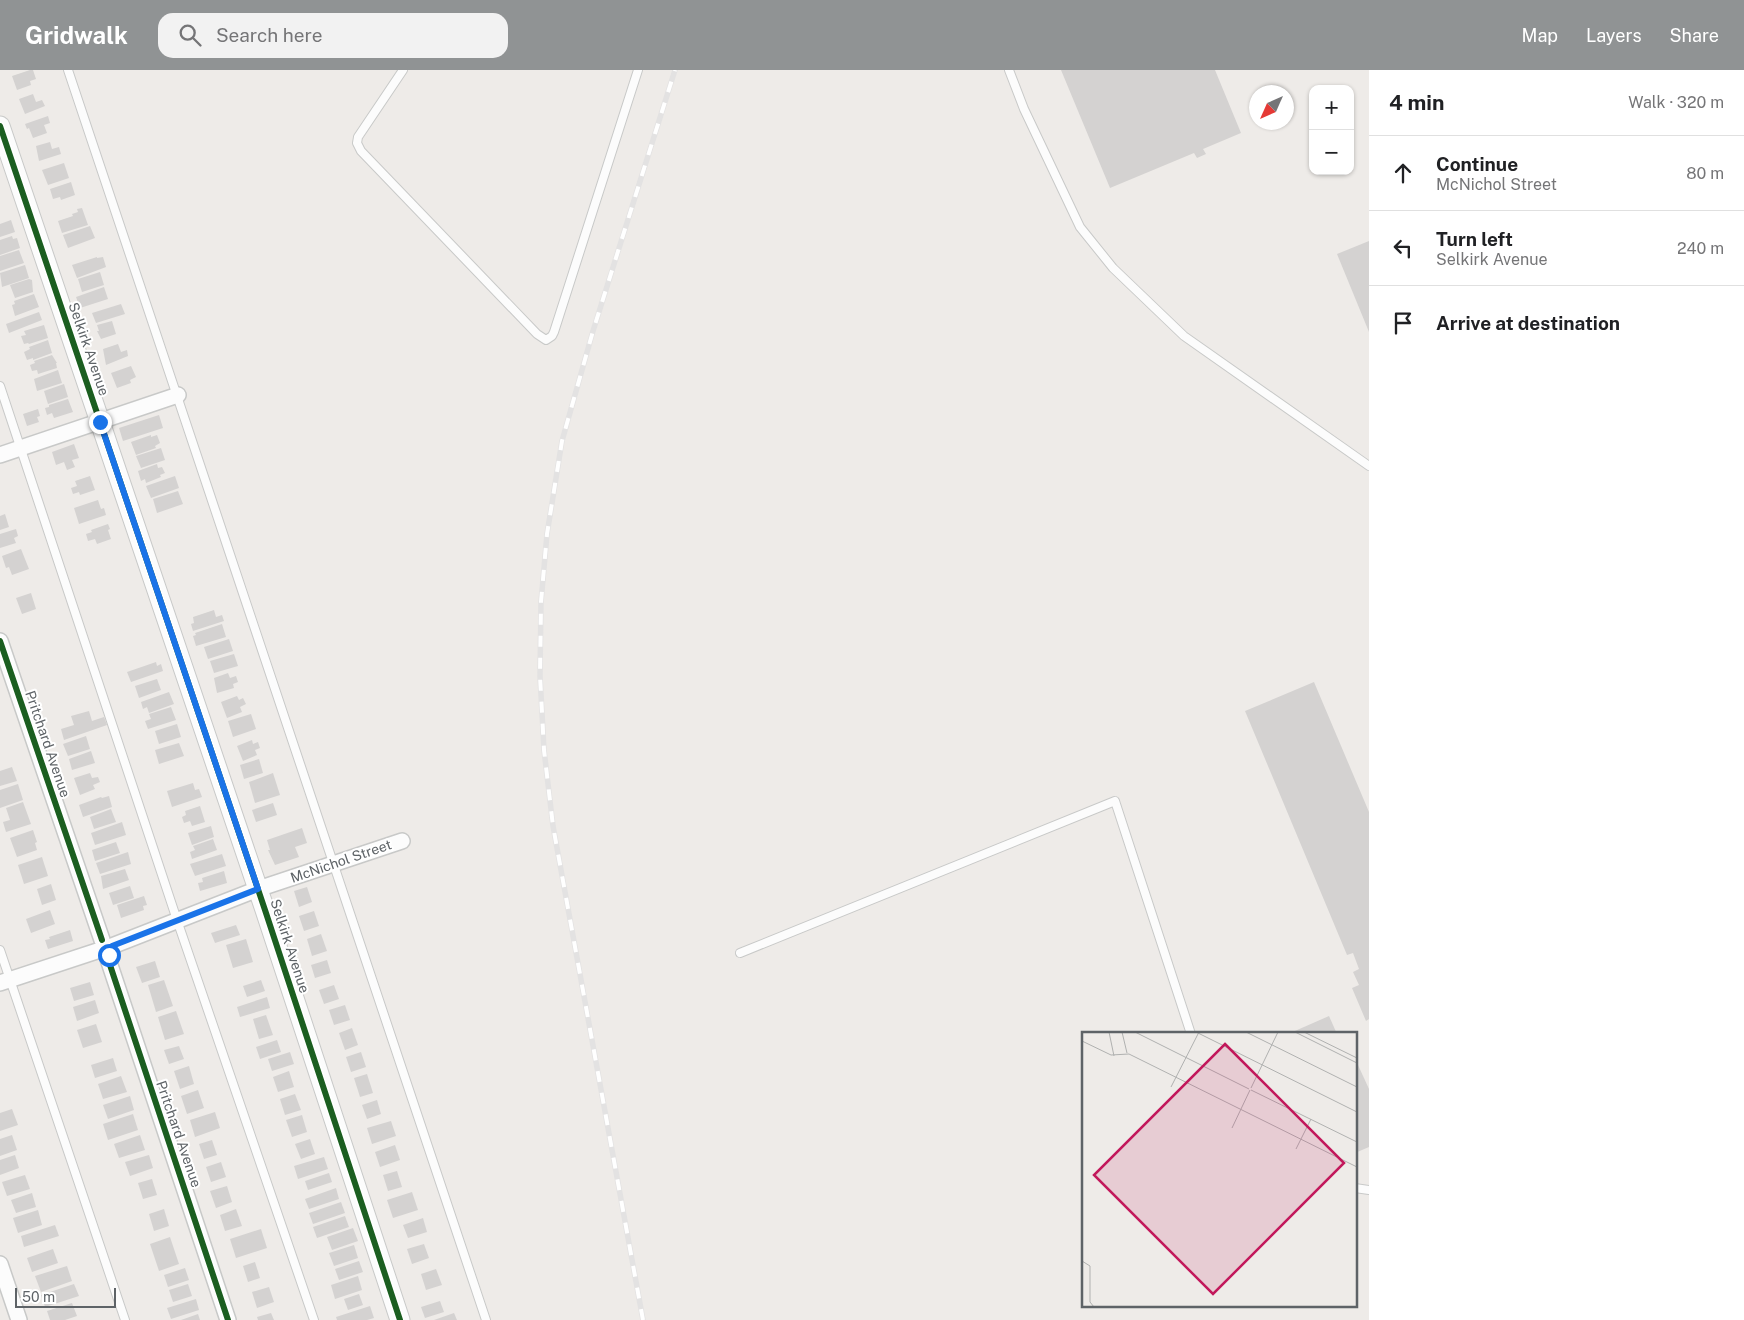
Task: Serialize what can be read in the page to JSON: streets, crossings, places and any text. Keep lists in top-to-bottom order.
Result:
{
  "streets": {
    "street": ["Selkirk Avenue", "Pritchard Avenue", "McNichol Street"]
  },
  "crossings": [
    ["Selkirk Avenue", "McNichol Street"],
    ["Pritchard Avenue", "McNichol Street"]
  ],
  "scale_bar": "50 m",
  "north": "bottom left",
  "page": {
    "header": "Gridwalk",
    "search": "Search here",
    "nav": ["Map", "Layers", "Share"],
    "heading": ["4 min", "Walk · 320 m"],
    "map_buttons": ["+", "−"],
    "list": [
      ["Continue", "McNichol Street", "80 m"],
      ["Turn left", "Selkirk Avenue", "240 m"],
      "Arrive at destination"
    ],
    "scale": "50 m"
  }
}
